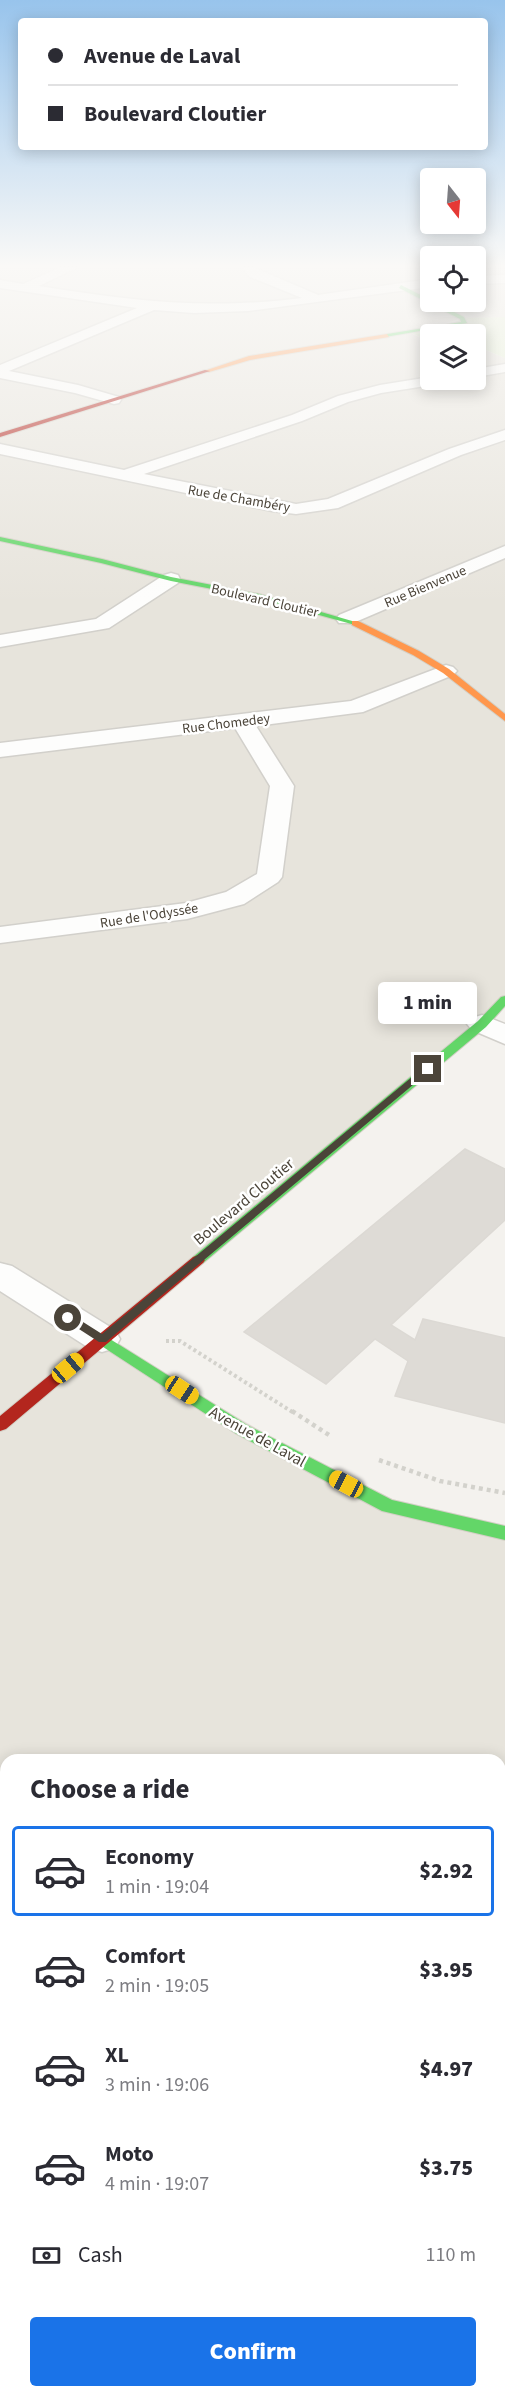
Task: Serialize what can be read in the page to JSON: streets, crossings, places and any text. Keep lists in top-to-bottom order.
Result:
{
  "streets": {
    "street": [
      "Rue de Chambéry",
      "Rue Bienvenue",
      "Boulevard Cloutier",
      "Rue Chomedey",
      "Rue de l'Odyssée",
      "Avenue de Laval"
    ]
  },
  "crossings": [
    ["Rue Bienvenue", "Boulevard Cloutier"],
    ["Boulevard Cloutier", "Rue Chomedey"],
    ["Boulevard Cloutier", "Avenue de Laval"],
    ["Rue Chomedey", "Rue de l'Odyssée"]
  ],
  "north": "bottom",
  "page": {
    "banner": ["Avenue de Laval", "Boulevard Cloutier"],
    "bubble": "1 min",
    "heading": "Choose a ride",
    "list": [
      {
        "name": "Economy",
        "note": "1 min · 19:04",
        "value": "$2.92"
      },
      {
        "name": "Comfort",
        "note": "2 min · 19:05",
        "value": "$3.95"
      },
      {
        "name": "XL",
        "note": "3 min · 19:06",
        "value": "$4.97"
      },
      {
        "name": "Moto",
        "note": "4 min · 19:07",
        "value": "$3.75"
      }
    ],
    "pay": ["Cash", "110 m"],
    "buttons": "Confirm"
  }
}
